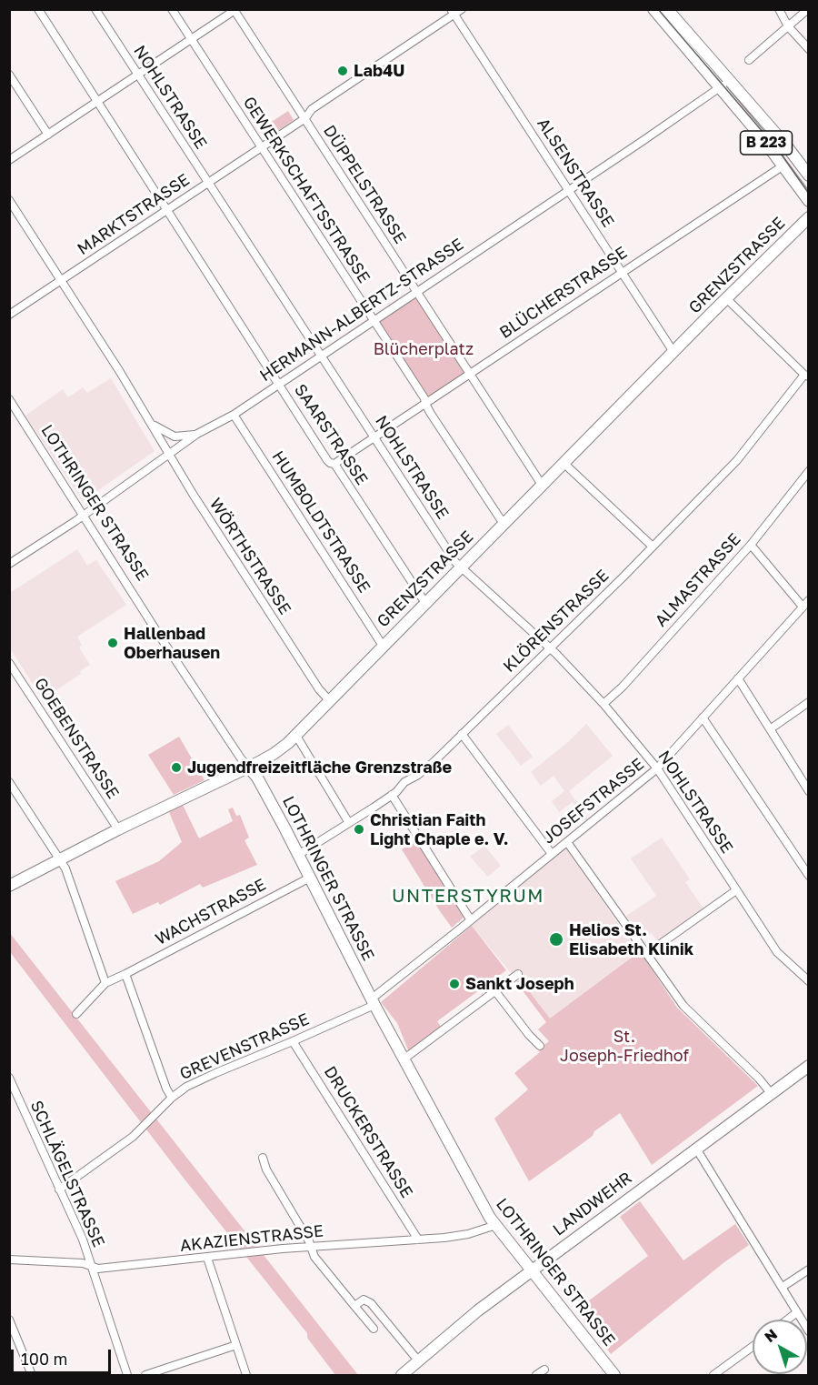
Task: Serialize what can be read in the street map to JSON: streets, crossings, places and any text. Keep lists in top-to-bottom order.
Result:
{
  "streets": {
    "street": [
      "NOHLSTRASSE",
      "B 223",
      "ALSENSTRASSE",
      "DÜPPELSTRASSE",
      "GEWERKSCHAFTSSTRASSE",
      "MARKTSTRASSE",
      "GRENZSTRASSE",
      "BLÜCHERSTRASSE",
      "HERMANN-ALBERTZ-STRASSE",
      "SAARSTRASSE",
      "LOTHRINGER STRASSE",
      "HUMBOLDTSTRASSE",
      "WÖRTHSTRASSE",
      "ALMASTRASSE",
      "KLÖRENSTRASSE",
      "GOEBENSTRASSE",
      "JOSEFSTRASSE",
      "WACHSTRASSE",
      "GREVENSTRASSE",
      "DRUCKERSTRASSE",
      "SCHLÄGELSTRASSE",
      "LANDWEHR",
      "AKAZIENSTRASSE"
    ]
  },
  "crossings": [
    ["NOHLSTRASSE", "MARKTSTRASSE"],
    ["NOHLSTRASSE", "GRENZSTRASSE"],
    ["NOHLSTRASSE", "BLÜCHERSTRASSE"],
    ["NOHLSTRASSE", "HERMANN-ALBERTZ-STRASSE"],
    ["NOHLSTRASSE", "ALMASTRASSE"],
    ["NOHLSTRASSE", "KLÖRENSTRASSE"],
    ["NOHLSTRASSE", "JOSEFSTRASSE"],
    ["B 223", "BLÜCHERSTRASSE"],
    ["B 223", "HERMANN-ALBERTZ-STRASSE"],
    ["ALSENSTRASSE", "MARKTSTRASSE"],
    ["ALSENSTRASSE", "GRENZSTRASSE"],
    ["ALSENSTRASSE", "BLÜCHERSTRASSE"],
    ["ALSENSTRASSE", "HERMANN-ALBERTZ-STRASSE"],
    ["DÜPPELSTRASSE", "MARKTSTRASSE"],
    ["DÜPPELSTRASSE", "GRENZSTRASSE"],
    ["DÜPPELSTRASSE", "BLÜCHERSTRASSE"],
    ["DÜPPELSTRASSE", "HERMANN-ALBERTZ-STRASSE"],
    ["GEWERKSCHAFTSSTRASSE", "MARKTSTRASSE"],
    ["GEWERKSCHAFTSSTRASSE", "GRENZSTRASSE"],
    ["GEWERKSCHAFTSSTRASSE", "BLÜCHERSTRASSE"],
    ["GEWERKSCHAFTSSTRASSE", "HERMANN-ALBERTZ-STRASSE"],
    ["MARKTSTRASSE", "SAARSTRASSE"],
    ["MARKTSTRASSE", "WÖRTHSTRASSE"],
    ["GRENZSTRASSE", "SAARSTRASSE"],
    ["GRENZSTRASSE", "LOTHRINGER STRASSE"],
    ["GRENZSTRASSE", "HUMBOLDTSTRASSE"],
    ["GRENZSTRASSE", "WÖRTHSTRASSE"],
    ["GRENZSTRASSE", "GOEBENSTRASSE"],
    ["BLÜCHERSTRASSE", "SAARSTRASSE"],
    ["HERMANN-ALBERTZ-STRASSE", "SAARSTRASSE"],
    ["HERMANN-ALBERTZ-STRASSE", "LOTHRINGER STRASSE"],
    ["HERMANN-ALBERTZ-STRASSE", "HUMBOLDTSTRASSE"],
    ["HERMANN-ALBERTZ-STRASSE", "WÖRTHSTRASSE"],
    ["LOTHRINGER STRASSE", "KLÖRENSTRASSE"],
    ["LOTHRINGER STRASSE", "JOSEFSTRASSE"],
    ["LOTHRINGER STRASSE", "WACHSTRASSE"],
    ["LOTHRINGER STRASSE", "GREVENSTRASSE"],
    ["LOTHRINGER STRASSE", "LANDWEHR"],
    ["LOTHRINGER STRASSE", "AKAZIENSTRASSE"],
    ["JOSEFSTRASSE", "GREVENSTRASSE"],
    ["GREVENSTRASSE", "DRUCKERSTRASSE"],
    ["GREVENSTRASSE", "SCHLÄGELSTRASSE"],
    ["DRUCKERSTRASSE", "AKAZIENSTRASSE"],
    ["SCHLÄGELSTRASSE", "AKAZIENSTRASSE"]
  ],
  "districts": ["UNTERSTYRUM"],
  "parks": ["Blücherplatz", "St. Joseph-Friedhof"],
  "places": [
    "Lab4U",
    "Hallenbad Oberhausen",
    "Jugendfreizeitfläche Grenzstraße",
    "Christian Faith Light Chaple e. V.",
    "Helios St. Elisabeth Klinik",
    "Sankt Joseph"
  ],
  "scale_bar": "100 m",
  "north": "top left"
}
